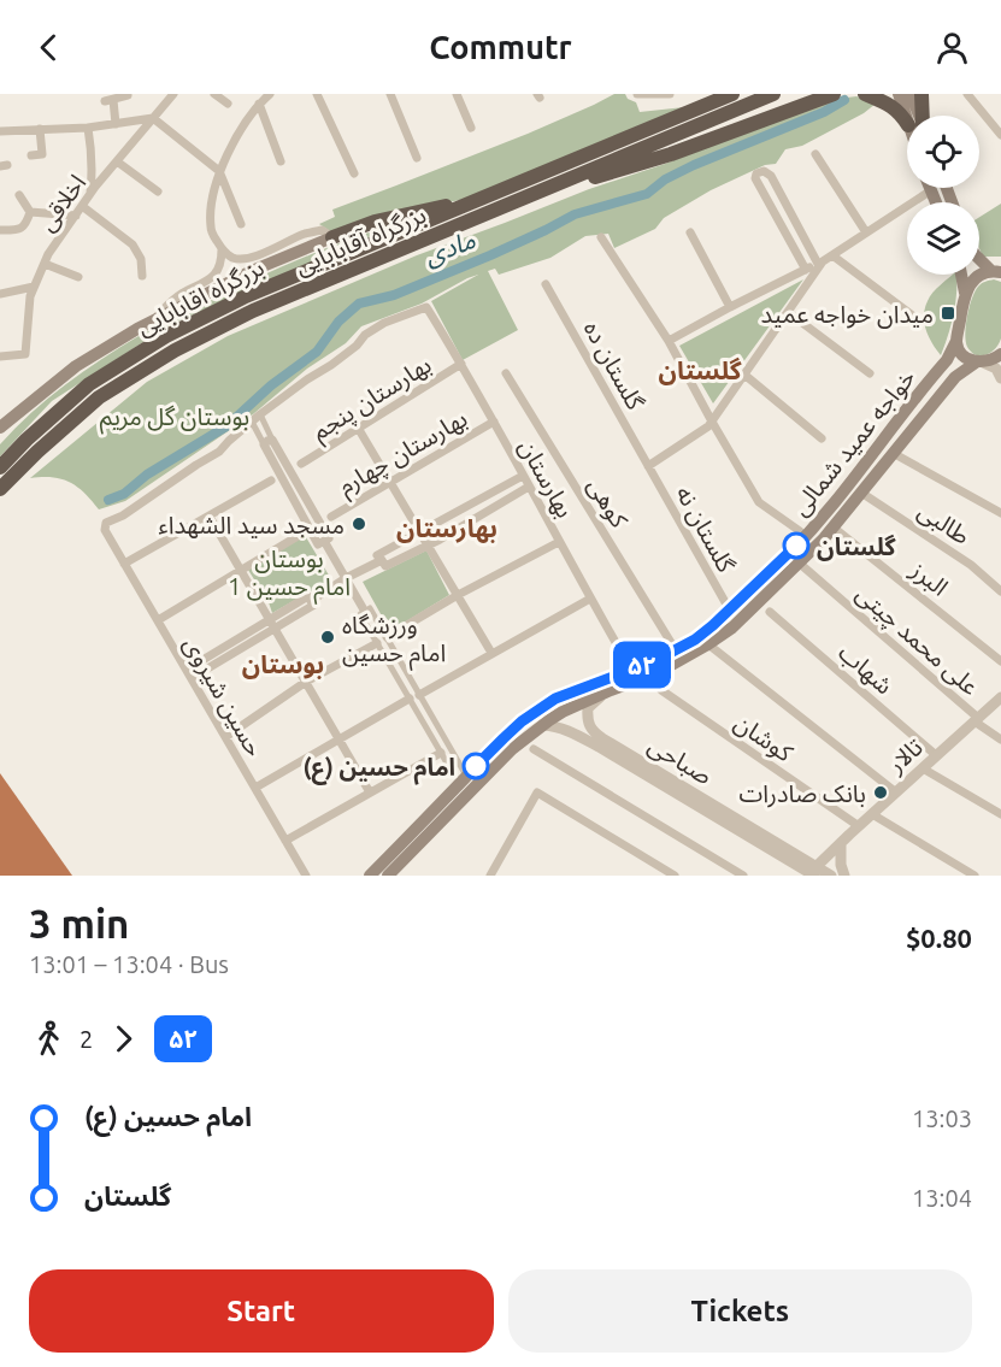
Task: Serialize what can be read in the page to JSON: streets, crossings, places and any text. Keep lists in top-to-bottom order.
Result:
{
  "streets": {
    "highway": ["بزرگراه آقابابایی", "بزرگراه اقابابایی"],
    "main road": ["خواجه عمید شمالی"],
    "street": [
      "اخلاقی",
      "گلستان ده",
      "بهارستان پنجم",
      "بهارستان چهارم",
      "بهارستان",
      "کوهی",
      "طالبی",
      "گلستان نه",
      "البرز",
      "علی محمد چیتی",
      "شهاب",
      "حسین شیروی",
      "کوشان",
      "تالار",
      "صباحی"
    ]
  },
  "crossings": [
    ["گلستان ده", "گلستان نه"],
    ["بهارستان پنجم", "بهارستان"],
    ["خواجه عمید شمالی", "بهارستان"],
    ["خواجه عمید شمالی", "کوهی"],
    ["خواجه عمید شمالی", "طالبی"],
    ["خواجه عمید شمالی", "گلستان نه"],
    ["خواجه عمید شمالی", "البرز"],
    ["خواجه عمید شمالی", "علی محمد چیتی"],
    ["خواجه عمید شمالی", "کوشان"],
    ["خواجه عمید شمالی", "صباحی"],
    ["بهارستان چهارم", "بهارستان"],
    ["علی محمد چیتی", "تالار"],
    ["شهاب", "تالار"],
    ["کوشان", "تالار"],
    ["تالار", "صباحی"]
  ],
  "districts": ["گلستان", "بهارستان", "بوستان"],
  "water": ["مادی"],
  "parks": ["بوستان گل مریم", "بوستان امام حسین 1"],
  "places": {
    "transit": ["میدان خواجه عمید"],
    "other": [
      "مسجد سید الشهداء",
      "گلستان",
      "ورزشگاه امام حسین",
      "امام حسین (ع)",
      "بانک صادرات"
    ]
  },
  "lines": ["bus line ۵۲"],
  "page": {
    "header": "Commutr",
    "on_map": "۵۲",
    "heading": ["3 min", "13:01 – 13:04 · Bus", "$0.80"],
    "legs": ["2", "۵۲"],
    "list": [
      {
        "name": "امام حسین (ع)",
        "value": "13:03"
      },
      {
        "name": "گلستان",
        "value": "13:04"
      }
    ],
    "buttons": ["Start", "Tickets"]
  }
}
